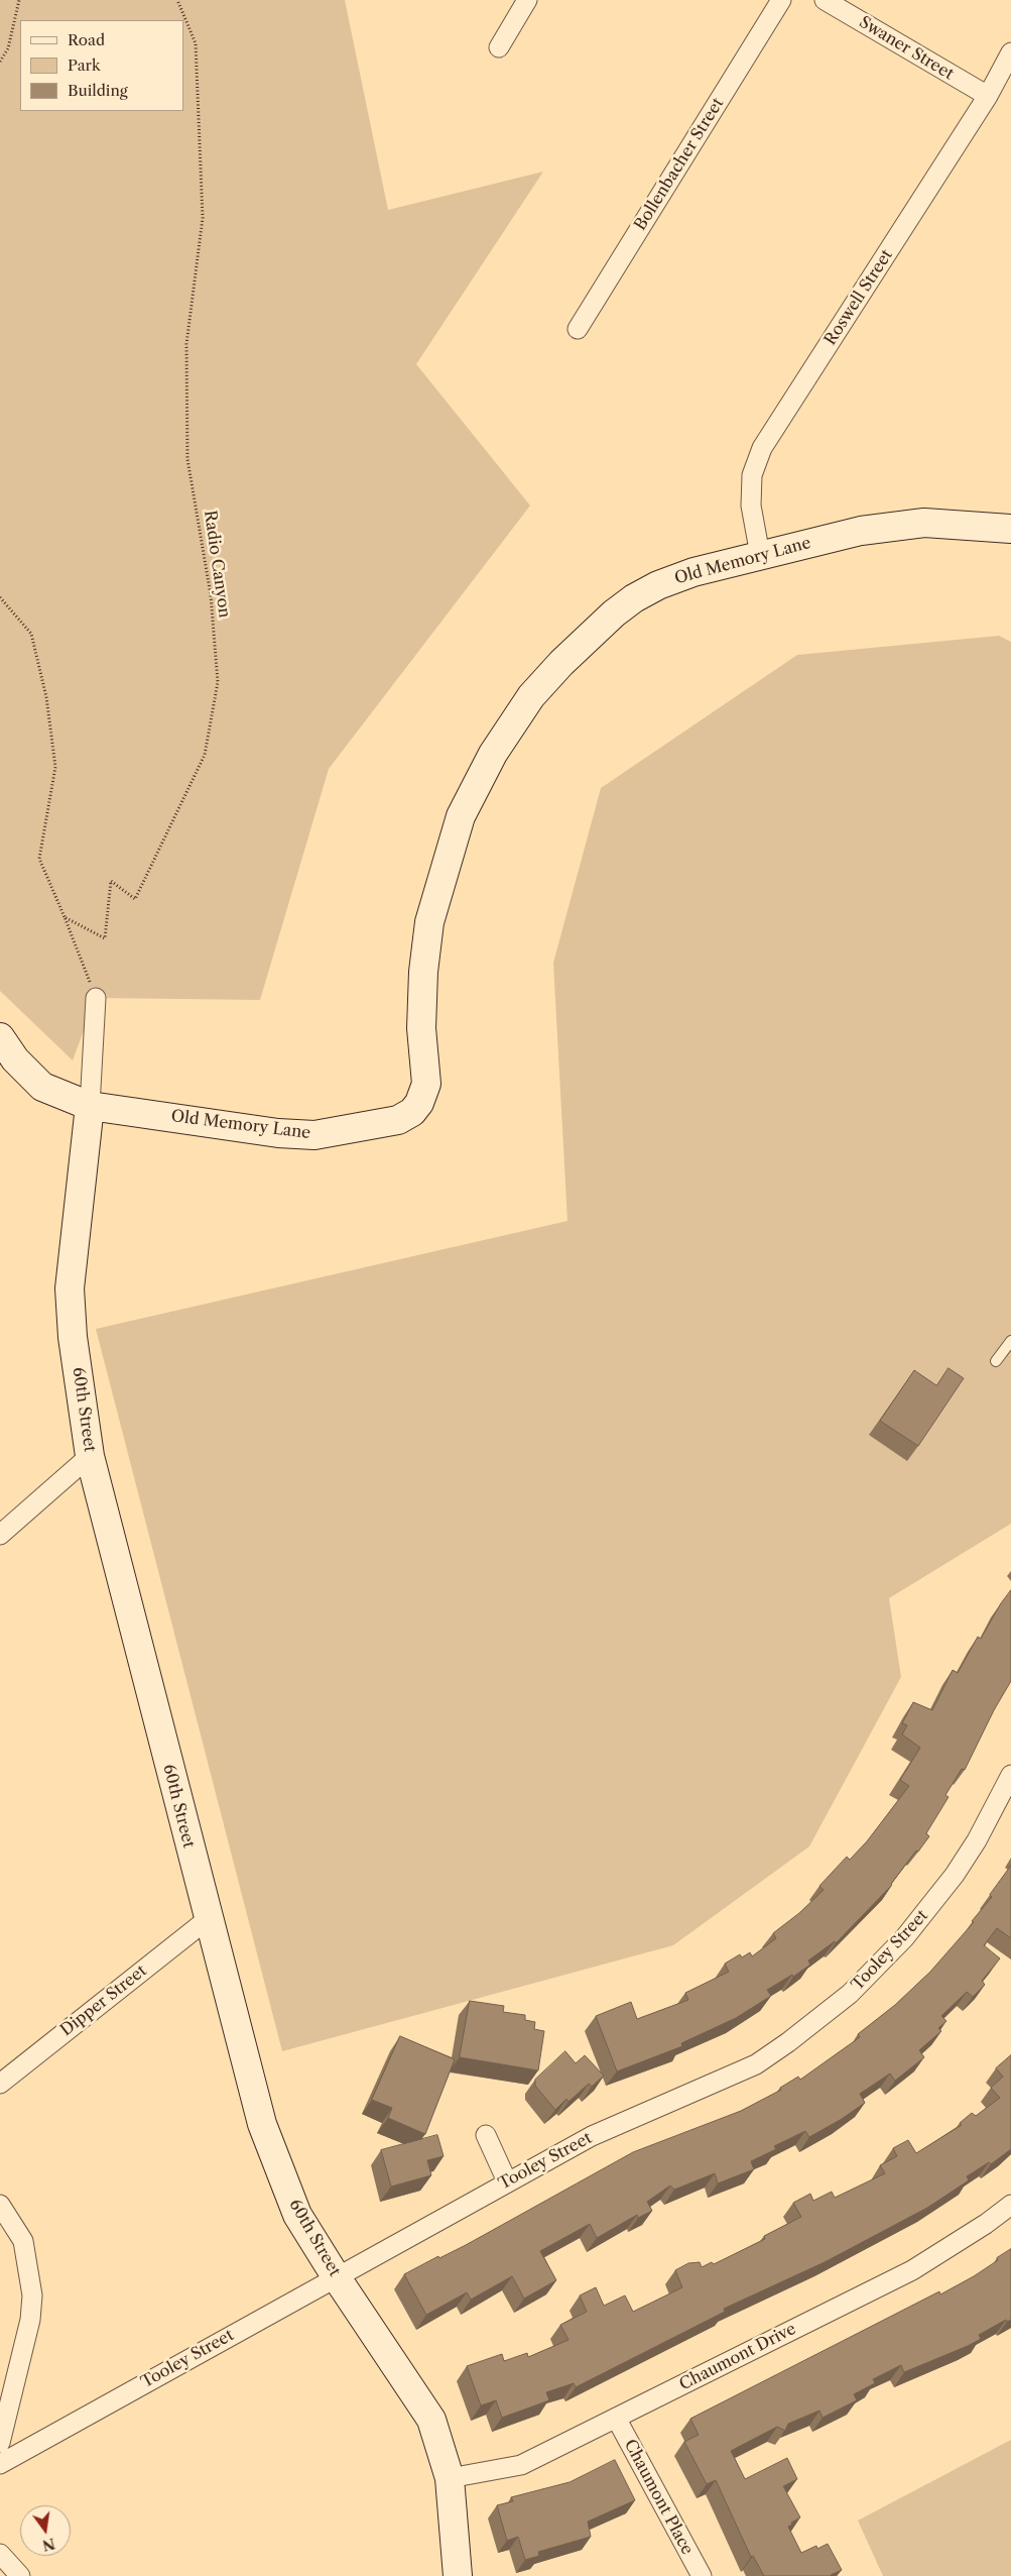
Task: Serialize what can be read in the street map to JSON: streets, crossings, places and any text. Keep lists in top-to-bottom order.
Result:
{
  "streets": {
    "street": [
      "Swaner Street",
      "Bollenbacher Street",
      "Roswell Street",
      "Old Memory Lane",
      "60th Street",
      "Tooley Street",
      "Dipper Street",
      "Chaumont Drive",
      "Chaumont Place"
    ],
    "path": ["Radio Canyon"]
  },
  "crossings": [
    ["Swaner Street", "Roswell Street"],
    ["Roswell Street", "Old Memory Lane"],
    ["Old Memory Lane", "60th Street"],
    ["60th Street", "Tooley Street"],
    ["60th Street", "Dipper Street"],
    ["60th Street", "Chaumont Drive"],
    ["Chaumont Drive", "Chaumont Place"]
  ],
  "legend": ["Road", "Park", "Building"],
  "north": "bottom"
}
